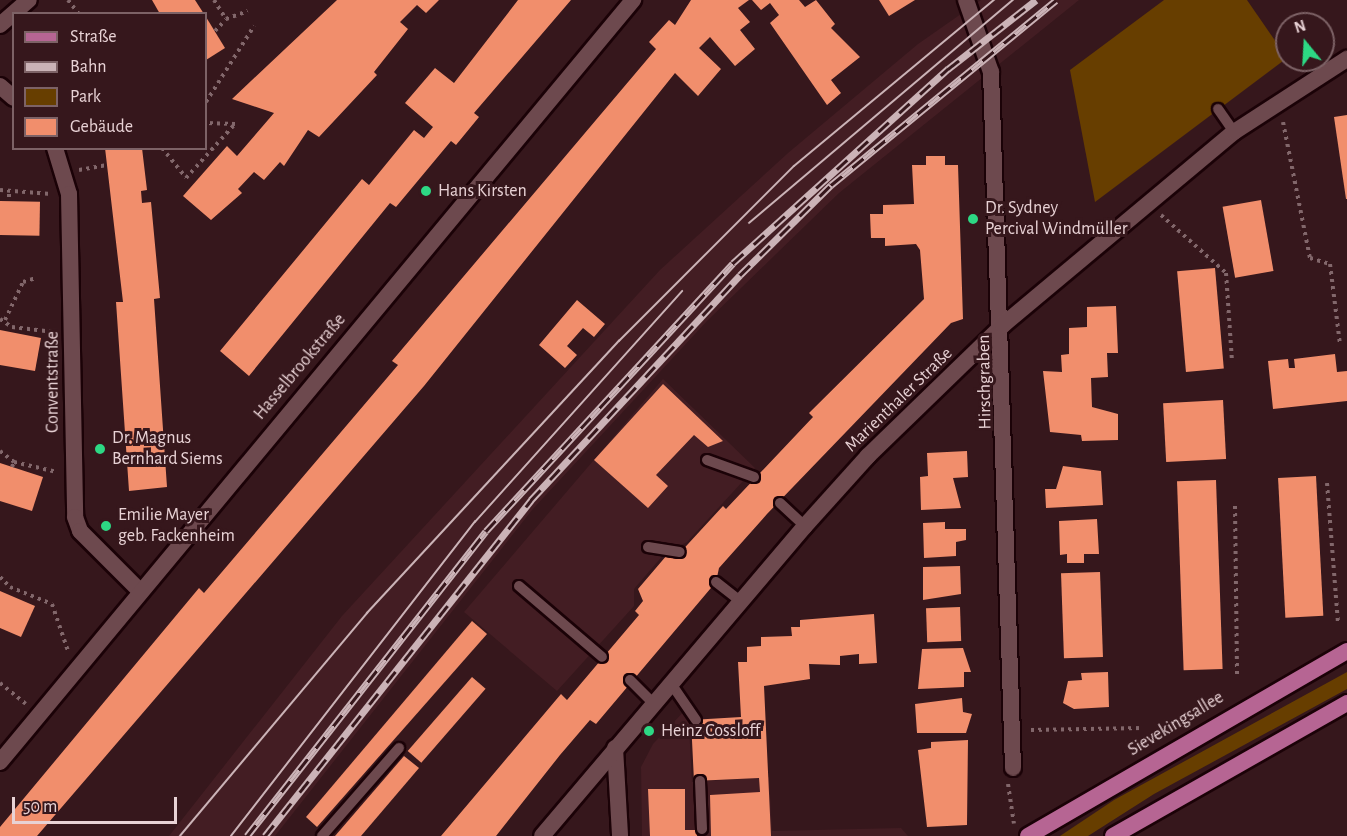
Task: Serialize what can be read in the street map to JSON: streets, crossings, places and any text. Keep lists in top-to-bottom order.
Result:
{
  "streets": {
    "main road": ["Sievekingsallee"],
    "street": [
      "Hasselbrookstraße",
      "Conventstraße",
      "Hirschgraben",
      "Marienthaler Straße"
    ]
  },
  "crossings": [
    ["Hasselbrookstraße", "Conventstraße"],
    ["Hirschgraben", "Marienthaler Straße"]
  ],
  "places": [
    "Hans Kirsten",
    "Dr. Sydney Percival Windmüller",
    "Dr. Magnus Bernhard Siems",
    "Emilie Mayer geb. Fackenheim",
    "Heinz Cossloff"
  ],
  "legend": [
    "Straße",
    "Bahn",
    "Park",
    "Gebäude"
  ],
  "scale_bar": "50 m",
  "north": "top"
}
